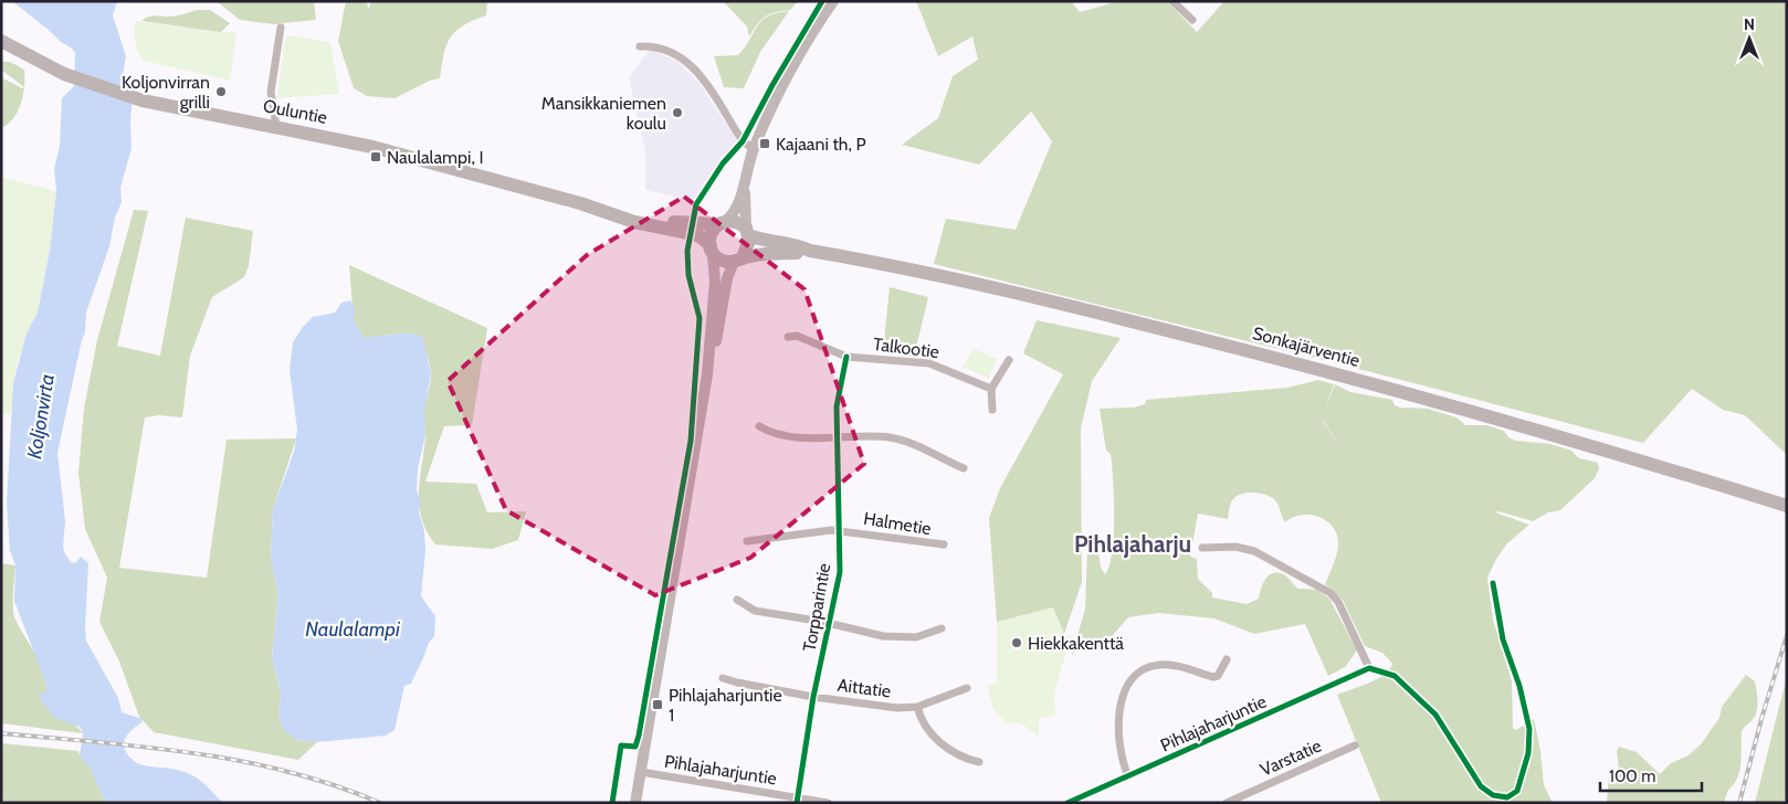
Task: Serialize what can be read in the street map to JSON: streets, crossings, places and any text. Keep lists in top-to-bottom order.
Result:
{
  "streets": {
    "highway": ["Ouluntie", "Sonkajärventie"],
    "street": [
      "Talkootie",
      "Halmetie",
      "Torpparintie",
      "Aittatie",
      "Pihlajaharjuntie",
      "Varstatie"
    ]
  },
  "crossings": [
    ["Ouluntie", "Sonkajärventie"],
    ["Talkootie", "Torpparintie"],
    ["Halmetie", "Torpparintie"],
    ["Torpparintie", "Aittatie"],
    ["Torpparintie", "Pihlajaharjuntie"]
  ],
  "districts": ["Pihlajaharju"],
  "water": ["Koljonvirta", "Naulalampi"],
  "places": {
    "other": ["Koljonvirran grilli", "Mansikkaniemen koulu", "Hiekkakenttä"],
    "transit": ["Kajaani th, P", "Naulalampi, I", "Pihlajaharjuntie 1"]
  },
  "scale_bar": "100 m",
  "north": "top"
}
